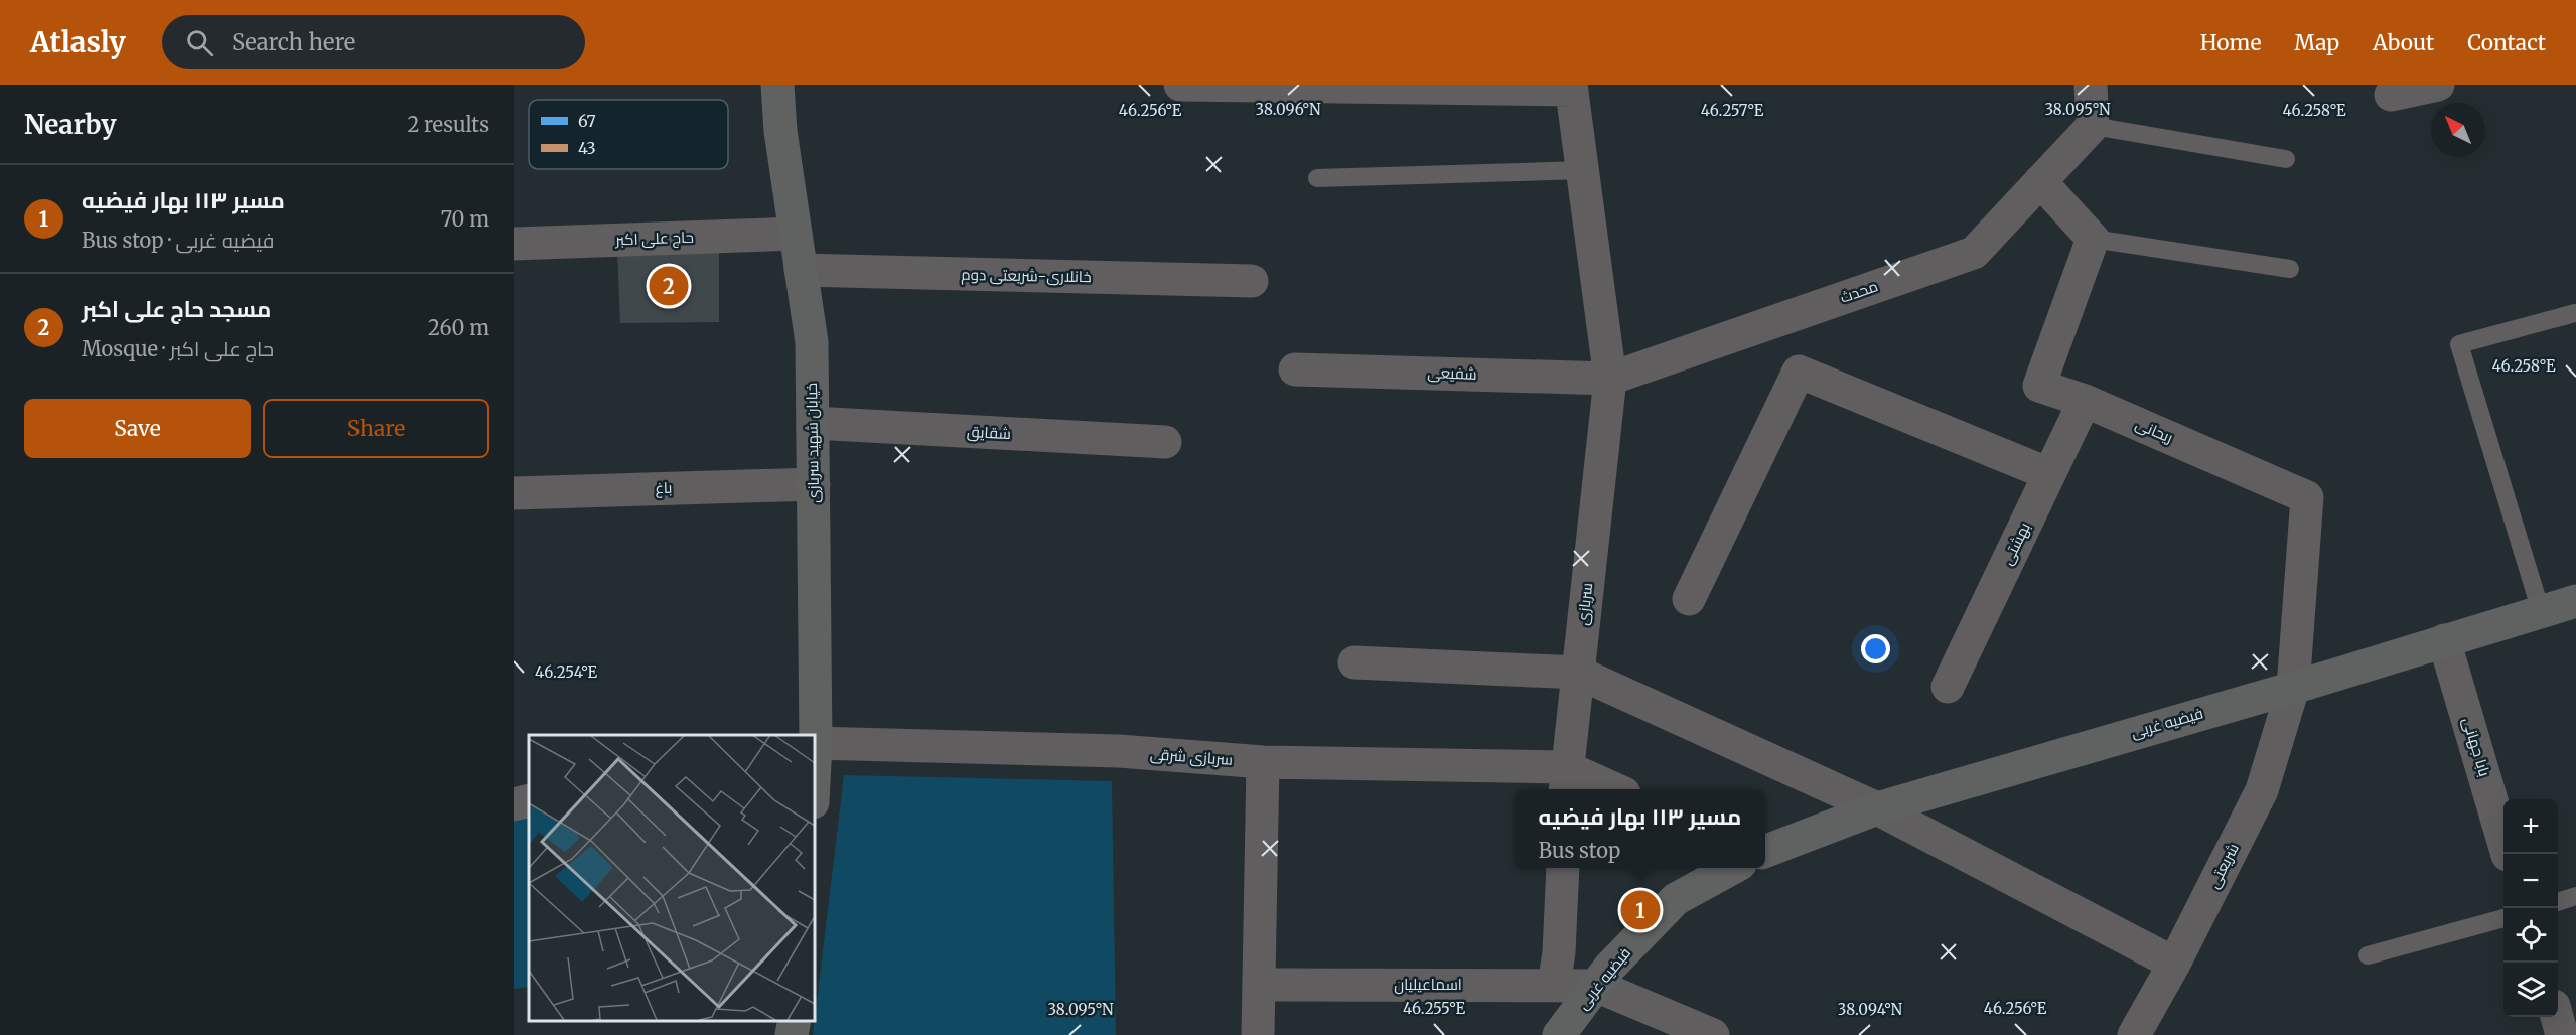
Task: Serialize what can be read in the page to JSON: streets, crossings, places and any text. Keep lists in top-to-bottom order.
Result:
{
  "streets": {
    "street": [
      "حاج علی اکبر",
      "خانلاری-شریعتی دوم",
      "محدث",
      "شفیعی",
      "ریحانی",
      "شقایق",
      "خیابان شهید سربازی",
      "باغ",
      "بهشتی",
      "سربازی",
      "فیضیه غربی",
      "بابا جهانی",
      "سربازی شرقی",
      "شریعتی",
      "اسماعیلیان"
    ]
  },
  "crossings": [
    ["حاج علی اکبر", "خیابان شهید سربازی"],
    ["خانلاری-شریعتی دوم", "خیابان شهید سربازی"],
    ["محدث", "شفیعی"],
    ["محدث", "سربازی"],
    ["شفیعی", "سربازی"],
    ["ریحانی", "بهشتی"],
    ["ریحانی", "فیضیه غربی"],
    ["ریحانی", "شریعتی"],
    ["شقایق", "خیابان شهید سربازی"],
    ["خیابان شهید سربازی", "باغ"],
    ["خیابان شهید سربازی", "سربازی شرقی"],
    ["سربازی", "سربازی شرقی"],
    ["فیضیه غربی", "بابا جهانی"],
    ["فیضیه غربی", "شریعتی"],
    ["فیضیه غربی", "اسماعیلیان"]
  ],
  "legend": ["67", "43"],
  "north": "top left",
  "page": {
    "header": "Atlasly",
    "search": "Search here",
    "nav": [
      "Home",
      "Map",
      "About",
      "Contact"
    ],
    "heading": ["Nearby", "2 results"],
    "list": [
      {
        "mark": "1",
        "name": "مسیر ۱۱۳ بهار فیضیه",
        "note": "Bus stop · فیضیه غربی",
        "value": "70 m"
      },
      {
        "mark": "2",
        "name": "مسجد حاج علی اکبر",
        "note": "Mosque · حاج علی اکبر",
        "value": "260 m"
      }
    ],
    "pins": ["2", "1"],
    "buttons": ["Save", "Share"],
    "popup": ["مسیر ۱۱۳ بهار فیضیه", "Bus stop"],
    "map_buttons": ["+", "−"]
  },
  "coordinates": [
    "38.096°N",
    "38.095°N",
    "46.256°E",
    "46.257°E",
    "46.258°E",
    "46.254°E",
    "46.255°E",
    "38.094°N"
  ]
}
